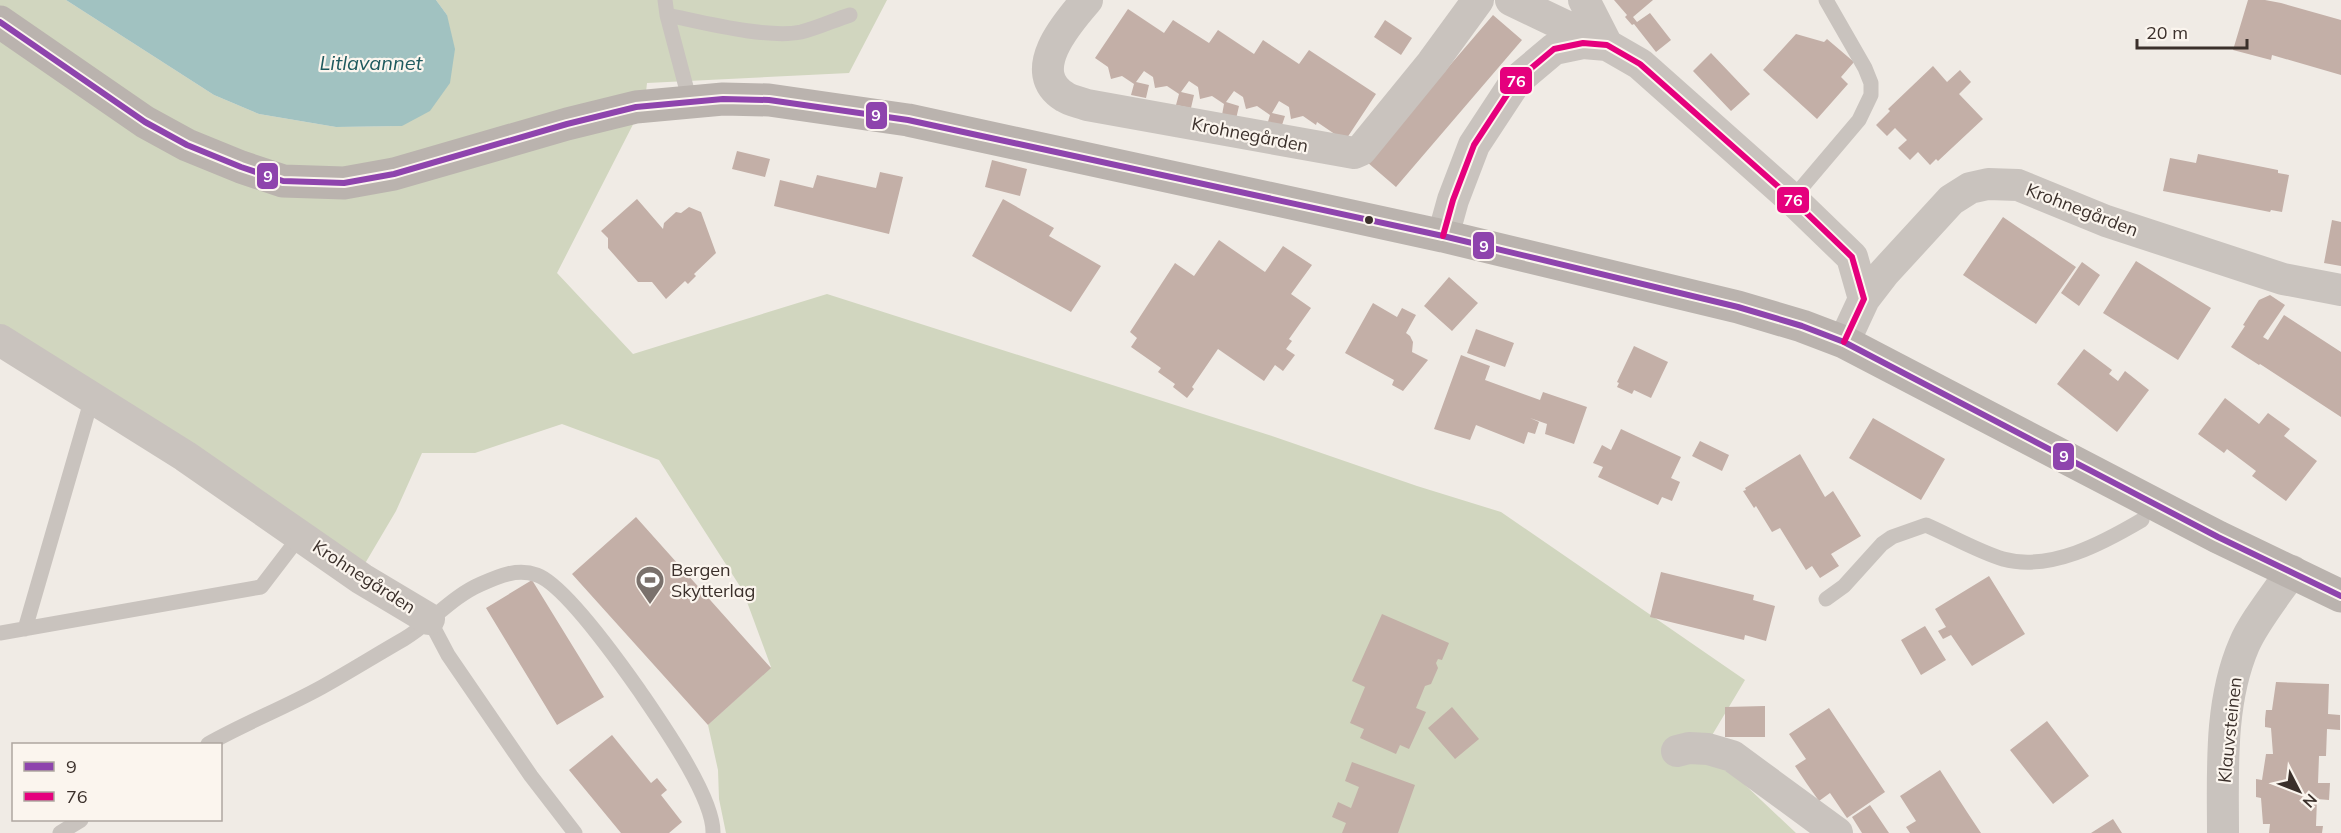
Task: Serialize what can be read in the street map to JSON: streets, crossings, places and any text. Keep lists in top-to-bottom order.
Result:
{
  "streets": {
    "street": ["Krohnegården", "Klauvsteinen"]
  },
  "water": ["Litlavannet"],
  "places": {
    "sports": ["Bergen Skytterlag"]
  },
  "lines": ["transit line 9", "transit line 76"],
  "legend": ["9", "76"],
  "scale_bar": "20 m",
  "north": "bottom right"
}
